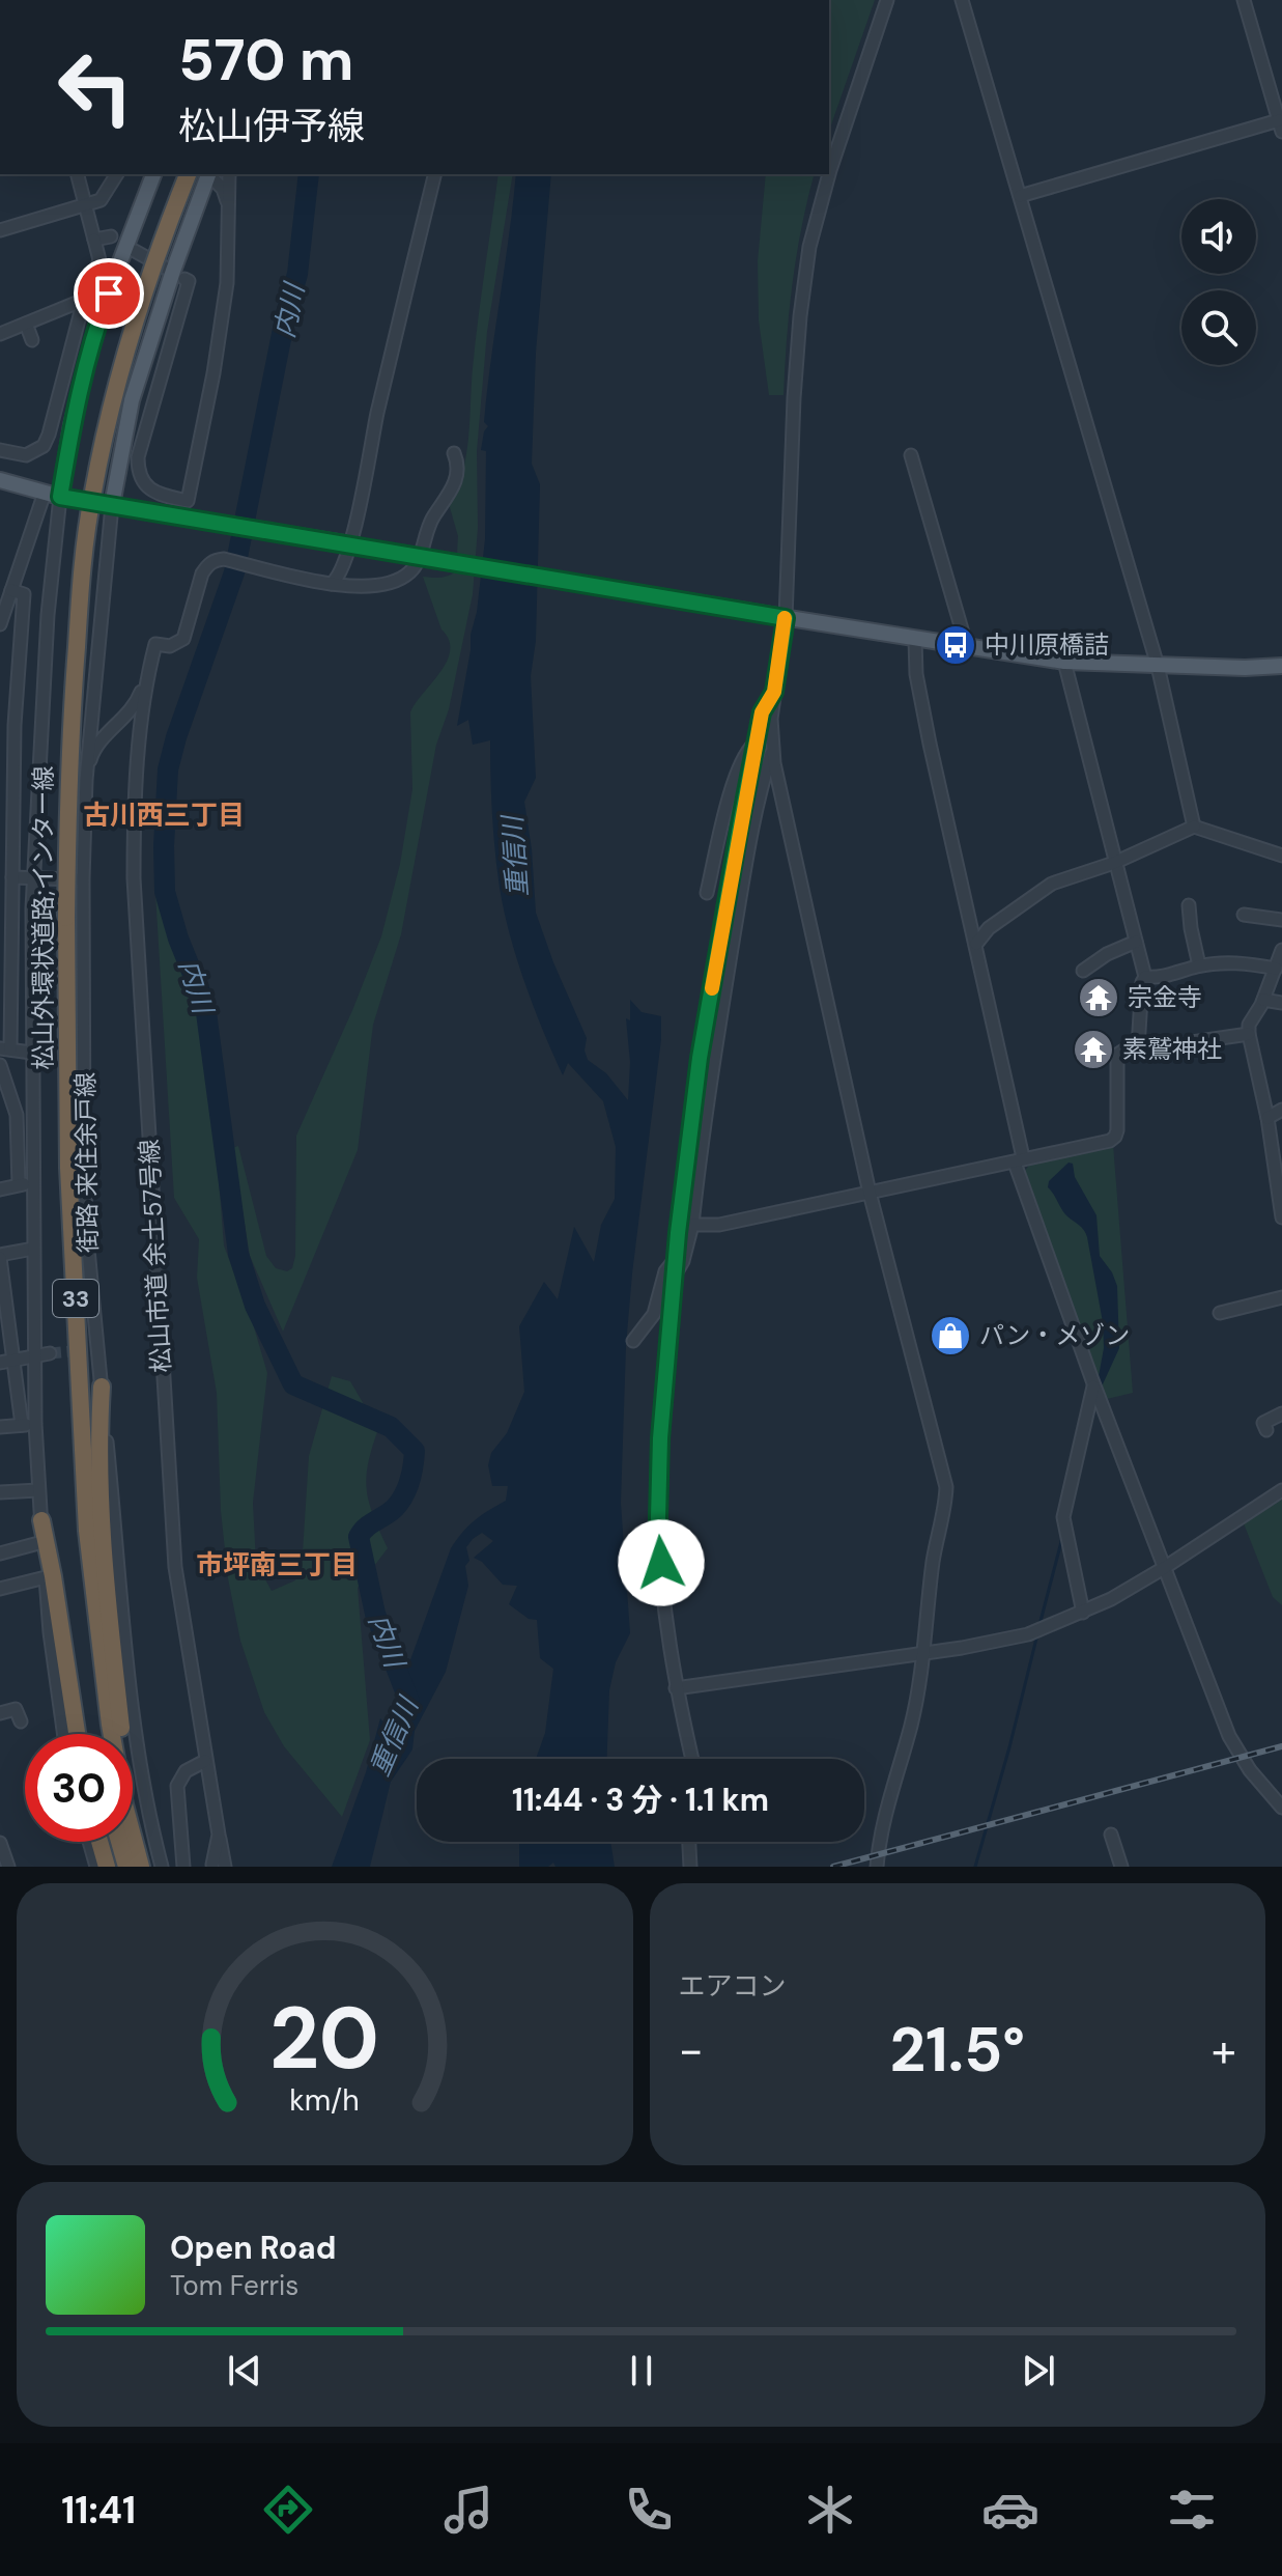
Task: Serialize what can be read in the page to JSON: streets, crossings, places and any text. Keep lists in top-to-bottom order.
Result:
{
  "streets": {
    "highway": ["松山外環状道路;インター線", "33"],
    "street": ["街路 来住余戸線", "松山市道 余土57号線"]
  },
  "districts": ["古川西三丁目", "市坪南三丁目"],
  "water": ["内川", "重信川"],
  "places": {
    "bus stop": ["中川原橋詰"],
    "temple": ["宗金寺", "素鷲神社"],
    "shop": ["パン・メゾン"]
  },
  "page": {
    "turn": ["570 m", "松山伊予線"],
    "limit": "30",
    "trip": "11:44 · 3 分 · 1.1 km",
    "tile": "エアコン",
    "heat": ["−", "21.5°", "+"],
    "song": ["Open Road", "Tom Ferris"],
    "tabs": "11:41",
    "gauge": ["20", "km/h"]
  }
}
